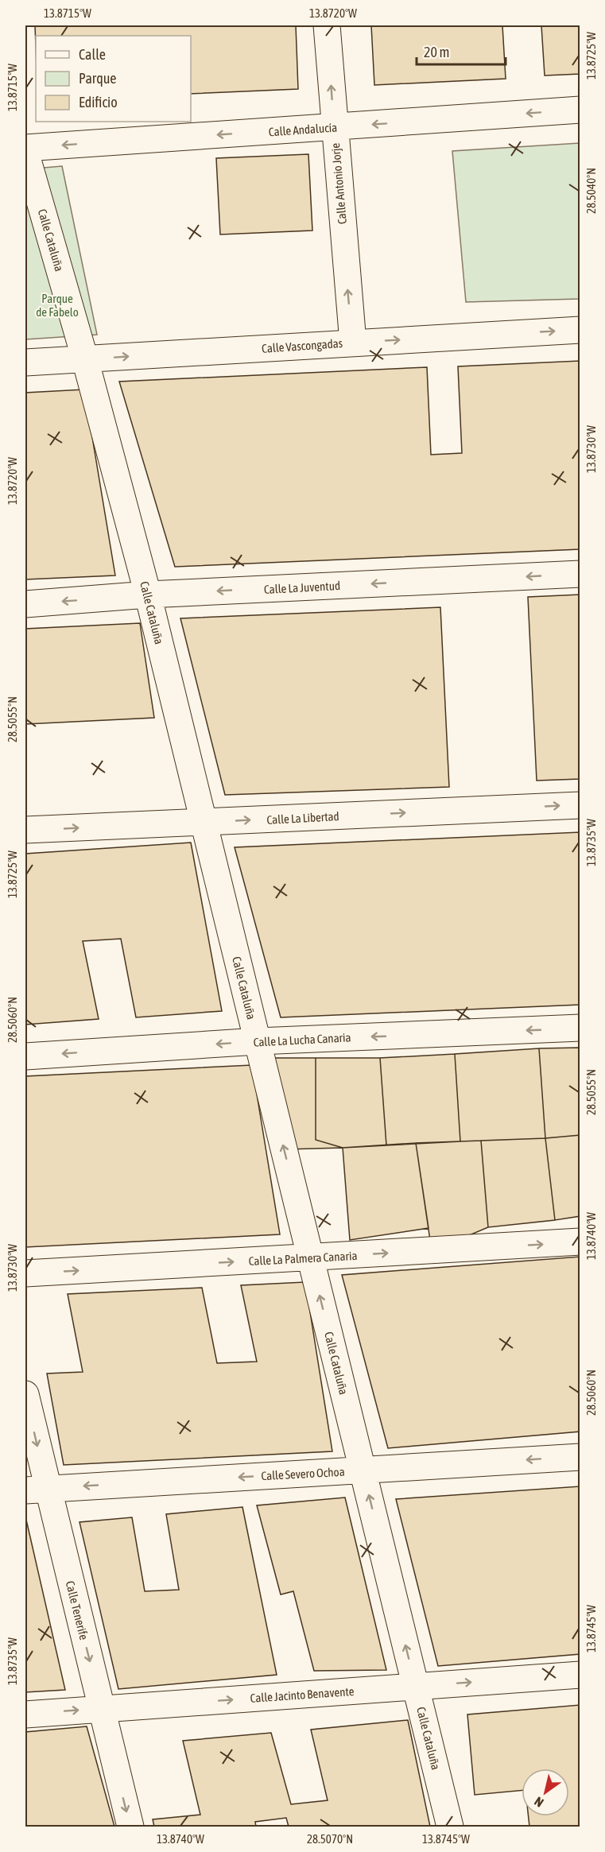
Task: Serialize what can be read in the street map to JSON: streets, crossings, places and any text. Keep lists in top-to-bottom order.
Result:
{
  "streets": {
    "street": [
      "Calle Andalucía",
      "Calle Antonio Jorje",
      "Calle Cataluña",
      "Calle Vascongadas",
      "Calle La Juventud",
      "Calle La Libertad",
      "Calle La Lucha Canaria",
      "Calle La Palmera Canaria",
      "Calle Severo Ochoa",
      "Calle Tenerife",
      "Calle Jacinto Benavente"
    ]
  },
  "crossings": [
    ["Calle Andalucía", "Calle Antonio Jorje"],
    ["Calle Antonio Jorje", "Calle Vascongadas"],
    ["Calle Cataluña", "Calle Vascongadas"],
    ["Calle Cataluña", "Calle La Juventud"],
    ["Calle Cataluña", "Calle La Libertad"],
    ["Calle Cataluña", "Calle La Lucha Canaria"],
    ["Calle Cataluña", "Calle La Palmera Canaria"],
    ["Calle Cataluña", "Calle Severo Ochoa"],
    ["Calle Cataluña", "Calle Jacinto Benavente"],
    ["Calle Severo Ochoa", "Calle Tenerife"],
    ["Calle Tenerife", "Calle Jacinto Benavente"]
  ],
  "one_way": [
    "Calle Andalucía",
    "Calle Antonio Jorje",
    "Calle Cataluña",
    "Calle Vascongadas",
    "Calle La Juventud",
    "Calle La Libertad",
    "Calle La Lucha Canaria",
    "Calle La Palmera Canaria",
    "Calle Severo Ochoa",
    "Calle Tenerife",
    "Calle Jacinto Benavente"
  ],
  "parks": ["Parque de Fabelo"],
  "legend": ["Calle", "Parque", "Edificio"],
  "scale_bar": "20 m",
  "north": "bottom left",
  "coordinates": [
    "13.8715°W",
    "13.8720°W",
    "13.8725°W",
    "28.5040°N",
    "13.8730°W",
    "28.5055°N",
    "13.8735°W",
    "28.5060°N",
    "13.8740°W",
    "13.8745°W",
    "28.5070°N"
  ]
}
